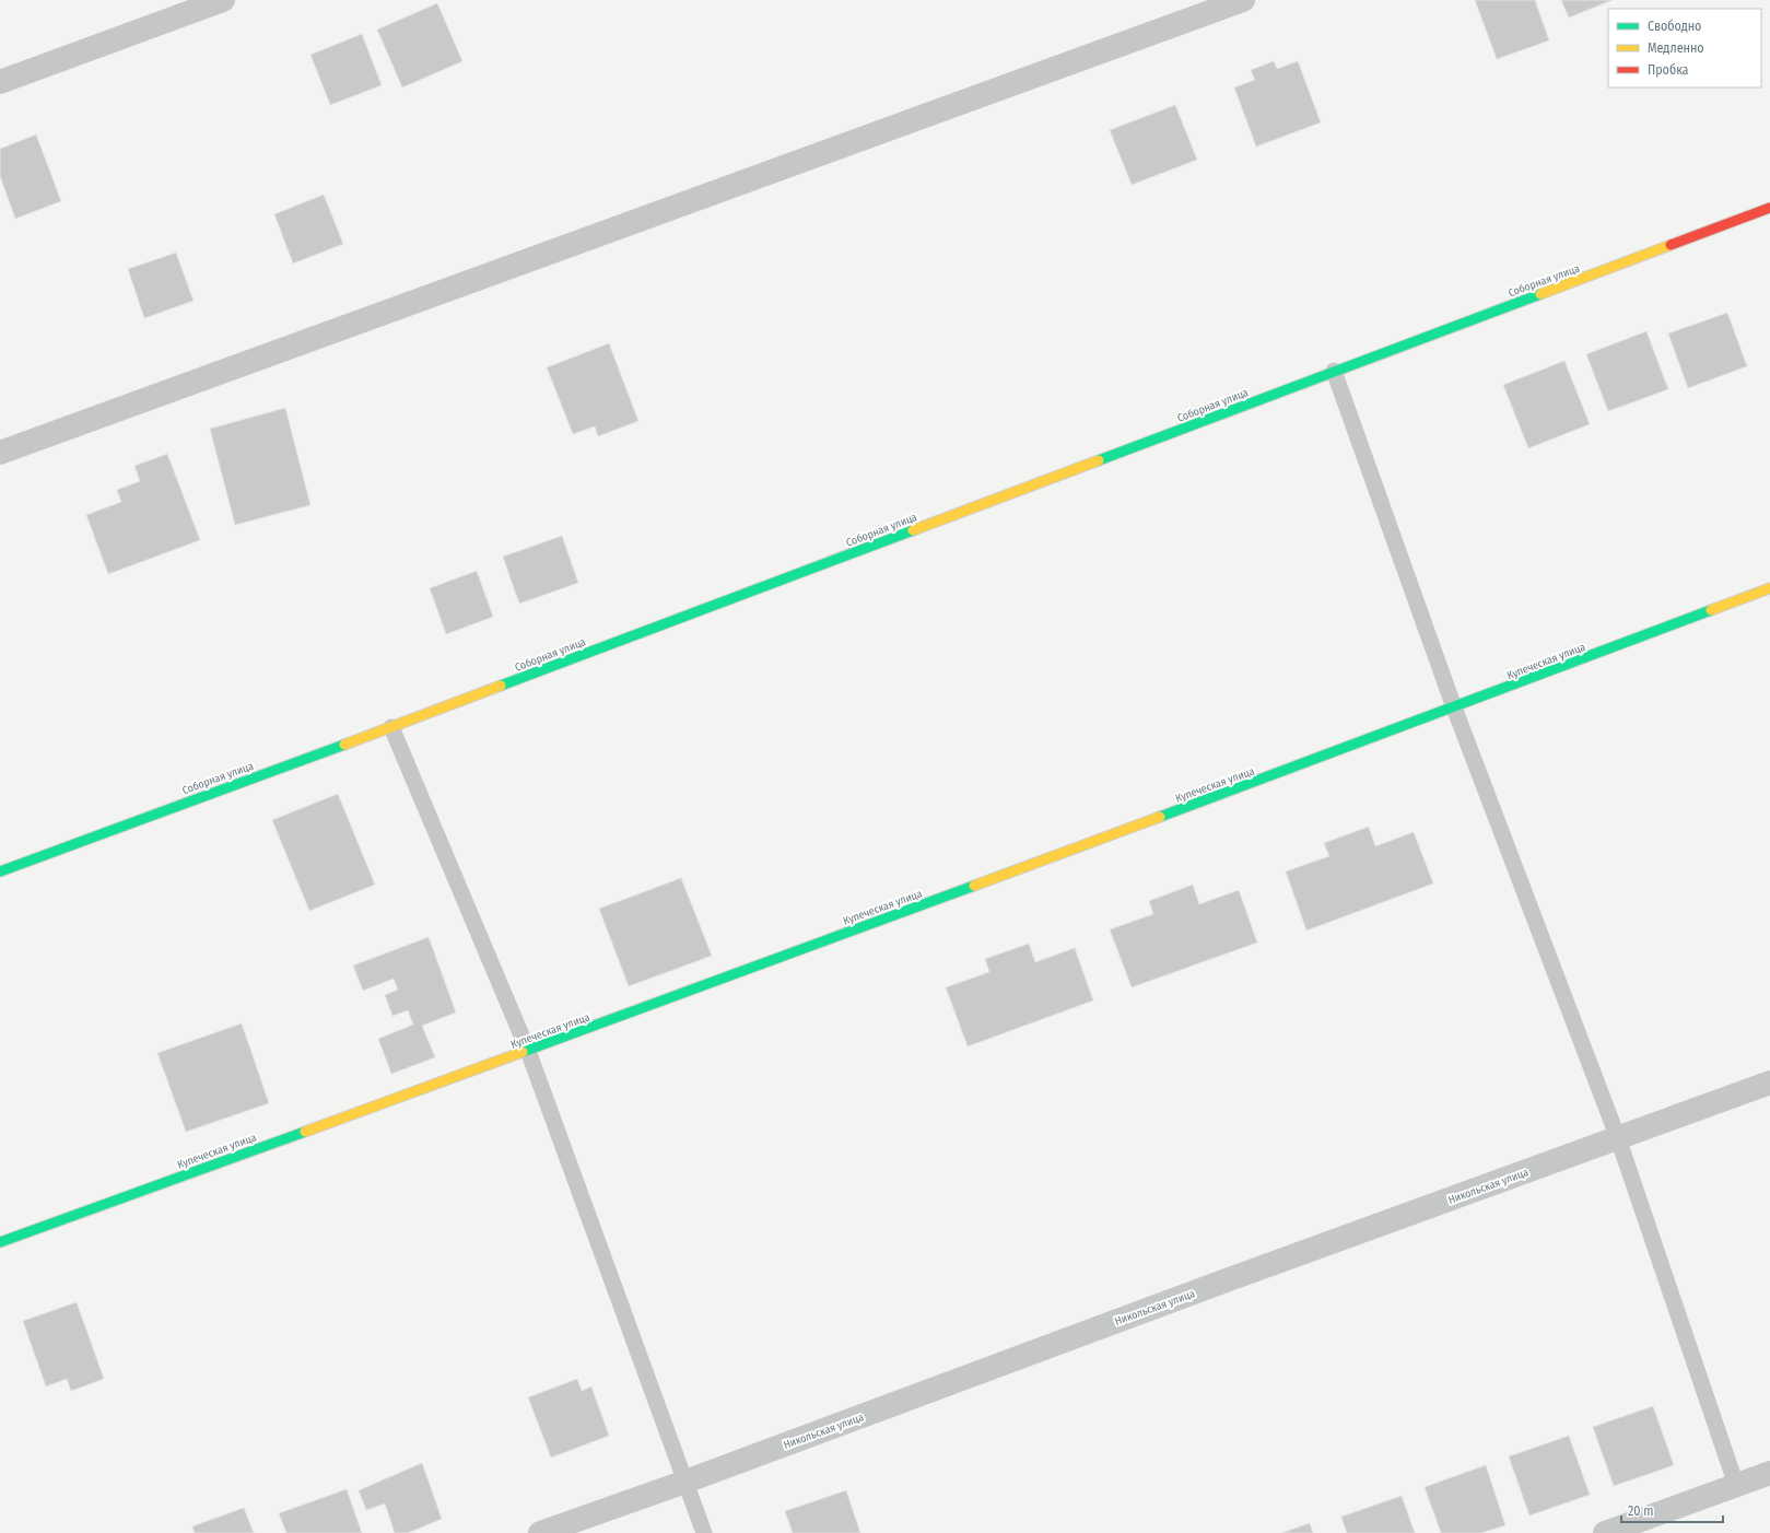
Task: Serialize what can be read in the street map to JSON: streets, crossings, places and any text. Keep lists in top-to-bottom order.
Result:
{
  "streets": {
    "street": ["Соборная улица", "Купеческая улица", "Никольская улица"]
  },
  "legend": ["Свободно", "Медленно", "Пробка"],
  "scale_bar": "20 m"
}
